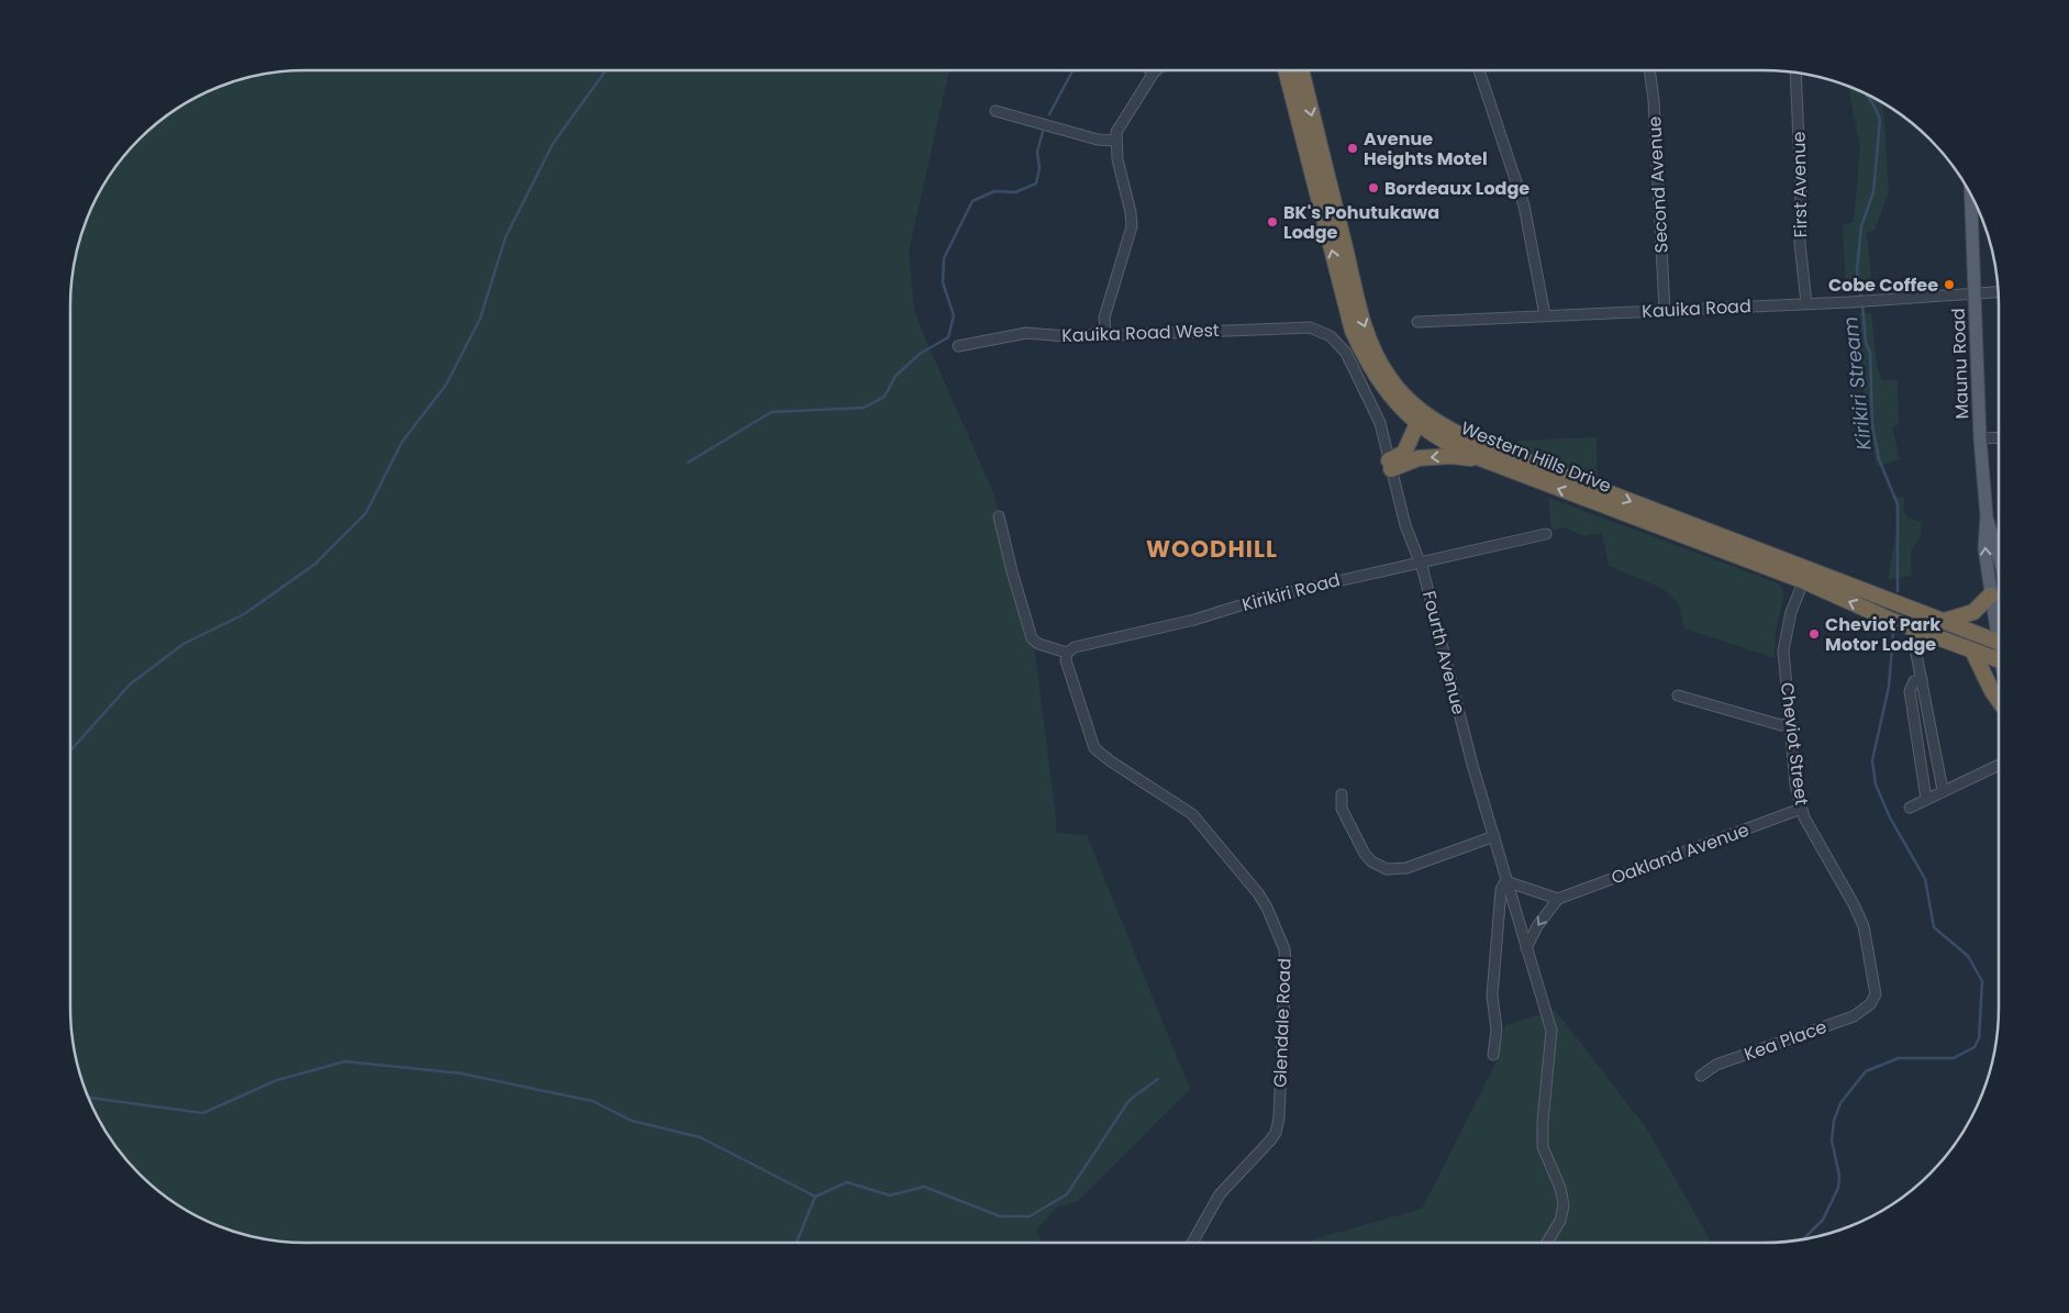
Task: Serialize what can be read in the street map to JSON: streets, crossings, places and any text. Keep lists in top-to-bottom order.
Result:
{
  "streets": {
    "highway": ["Western Hills Drive"],
    "main road": ["Maunu Road"],
    "street": [
      "Second Avenue",
      "First Avenue",
      "Kauika Road",
      "Kauika Road West",
      "Kirikiri Road",
      "Fourth Avenue",
      "Cheviot Street",
      "Oakland Avenue",
      "Glendale Road",
      "Kea Place"
    ]
  },
  "crossings": [
    ["Second Avenue", "Kauika Road"],
    ["First Avenue", "Kauika Road"],
    ["Kauika Road", "Maunu Road"],
    ["Kauika Road West", "Fourth Avenue"],
    ["Western Hills Drive", "Cheviot Street"],
    ["Kirikiri Road", "Fourth Avenue"],
    ["Kirikiri Road", "Glendale Road"],
    ["Cheviot Street", "Oakland Avenue"],
    ["Cheviot Street", "Kea Place"]
  ],
  "districts": ["WOODHILL"],
  "water": ["Kirikiri Stream"],
  "places": [
    "Avenue Heights Motel",
    "Bordeaux Lodge",
    "BK's Pohutukawa Lodge",
    "Cobe Coffee",
    "Cheviot Park Motor Lodge"
  ]
}
